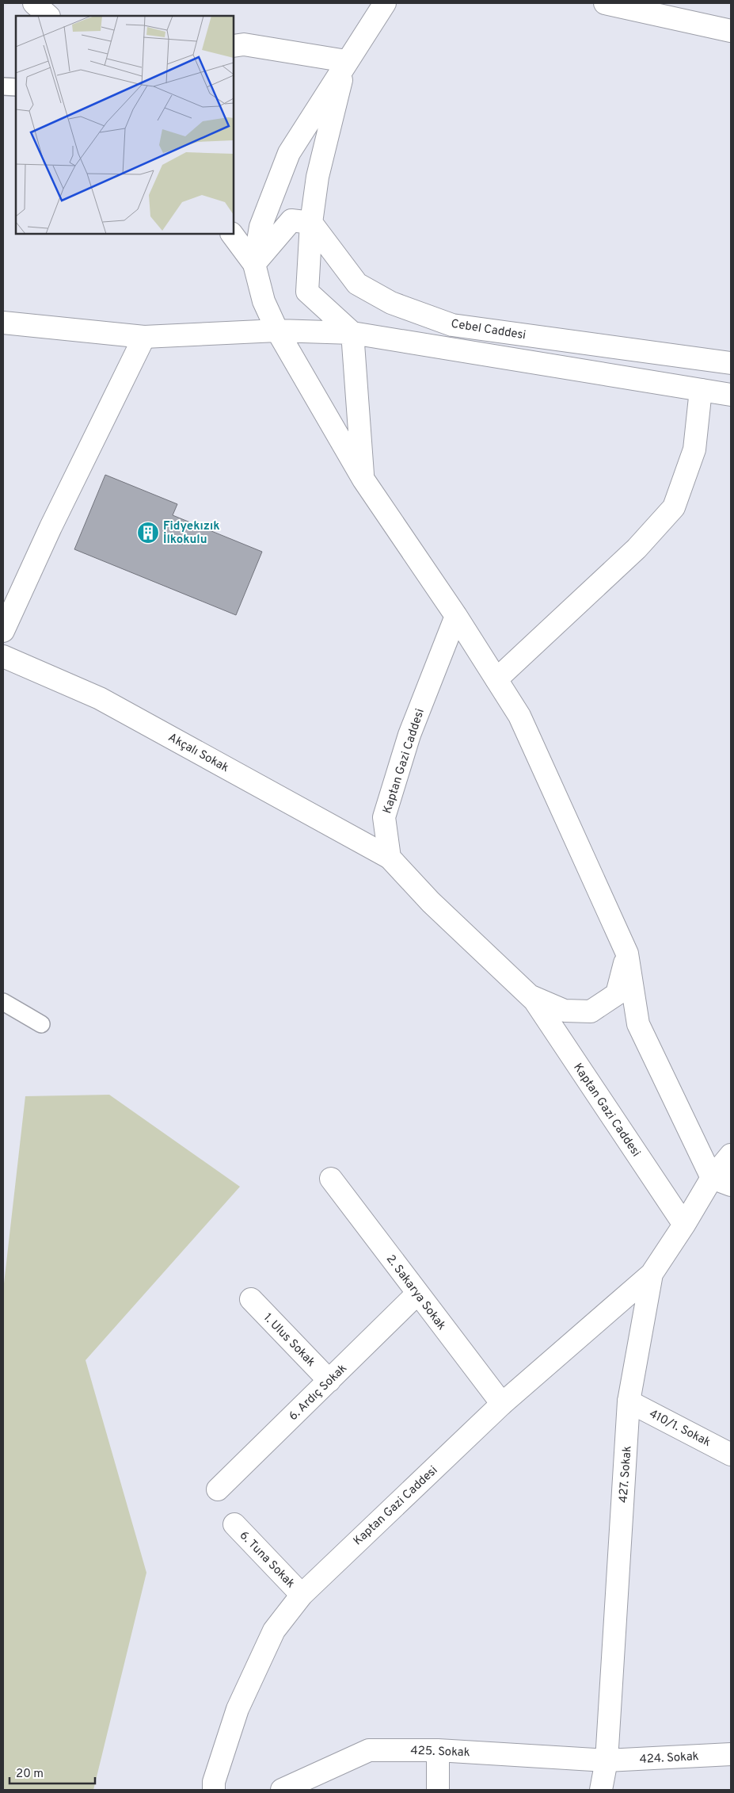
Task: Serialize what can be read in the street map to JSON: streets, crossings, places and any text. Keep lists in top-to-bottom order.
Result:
{
  "streets": {
    "main road": [
      "Cebel Caddesi",
      "Akçalı Sokak",
      "Kaptan Gazi Caddesi",
      "2. Sakarya Sokak",
      "1. Ulus Sokak",
      "6. Ardıç Sokak",
      "410/1. Sokak",
      "427. Sokak",
      "6. Tuna Sokak",
      "425. Sokak",
      "424. Sokak"
    ]
  },
  "crossings": [
    ["Akçalı Sokak", "Kaptan Gazi Caddesi"],
    ["Kaptan Gazi Caddesi", "2. Sakarya Sokak"],
    ["Kaptan Gazi Caddesi", "427. Sokak"],
    ["Kaptan Gazi Caddesi", "6. Tuna Sokak"],
    ["2. Sakarya Sokak", "6. Ardıç Sokak"],
    ["1. Ulus Sokak", "6. Ardıç Sokak"],
    ["410/1. Sokak", "427. Sokak"],
    ["427. Sokak", "425. Sokak"],
    ["427. Sokak", "424. Sokak"],
    ["425. Sokak", "424. Sokak"]
  ],
  "places": {
    "building": ["Fidyekızık İlkokulu"]
  },
  "scale_bar": "20 m"
}
